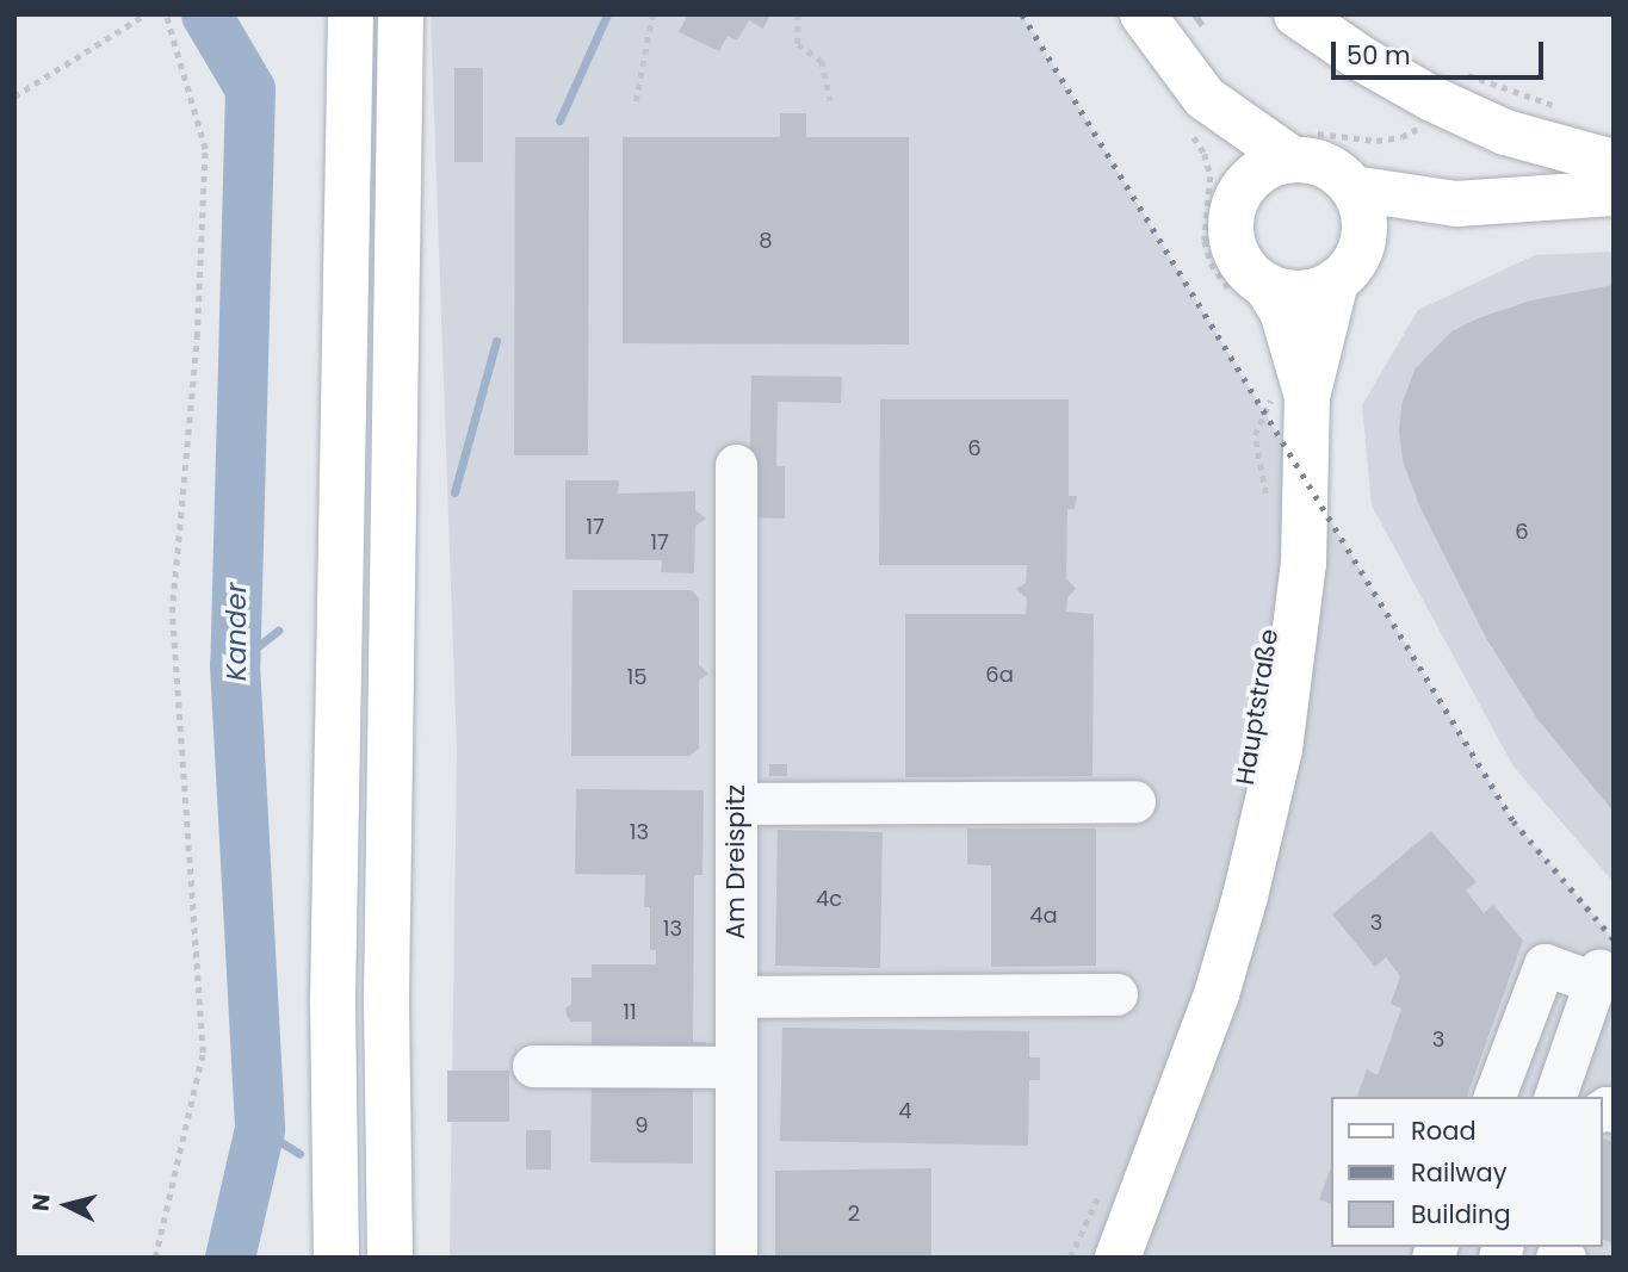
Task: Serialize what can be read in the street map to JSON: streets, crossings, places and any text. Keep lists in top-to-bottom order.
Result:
{
  "streets": {
    "main road": ["Hauptstraße"],
    "street": ["Am Dreispitz"]
  },
  "water": ["Kander"],
  "house_numbers": [
    "8",
    "6",
    "17",
    "6",
    "17",
    "6a",
    "15",
    "13",
    "4c",
    "4a",
    "3",
    "13",
    "11",
    "3",
    "4",
    "9",
    "2"
  ],
  "legend": ["Road", "Railway", "Building"],
  "scale_bar": "50 m",
  "north": "left"
}
